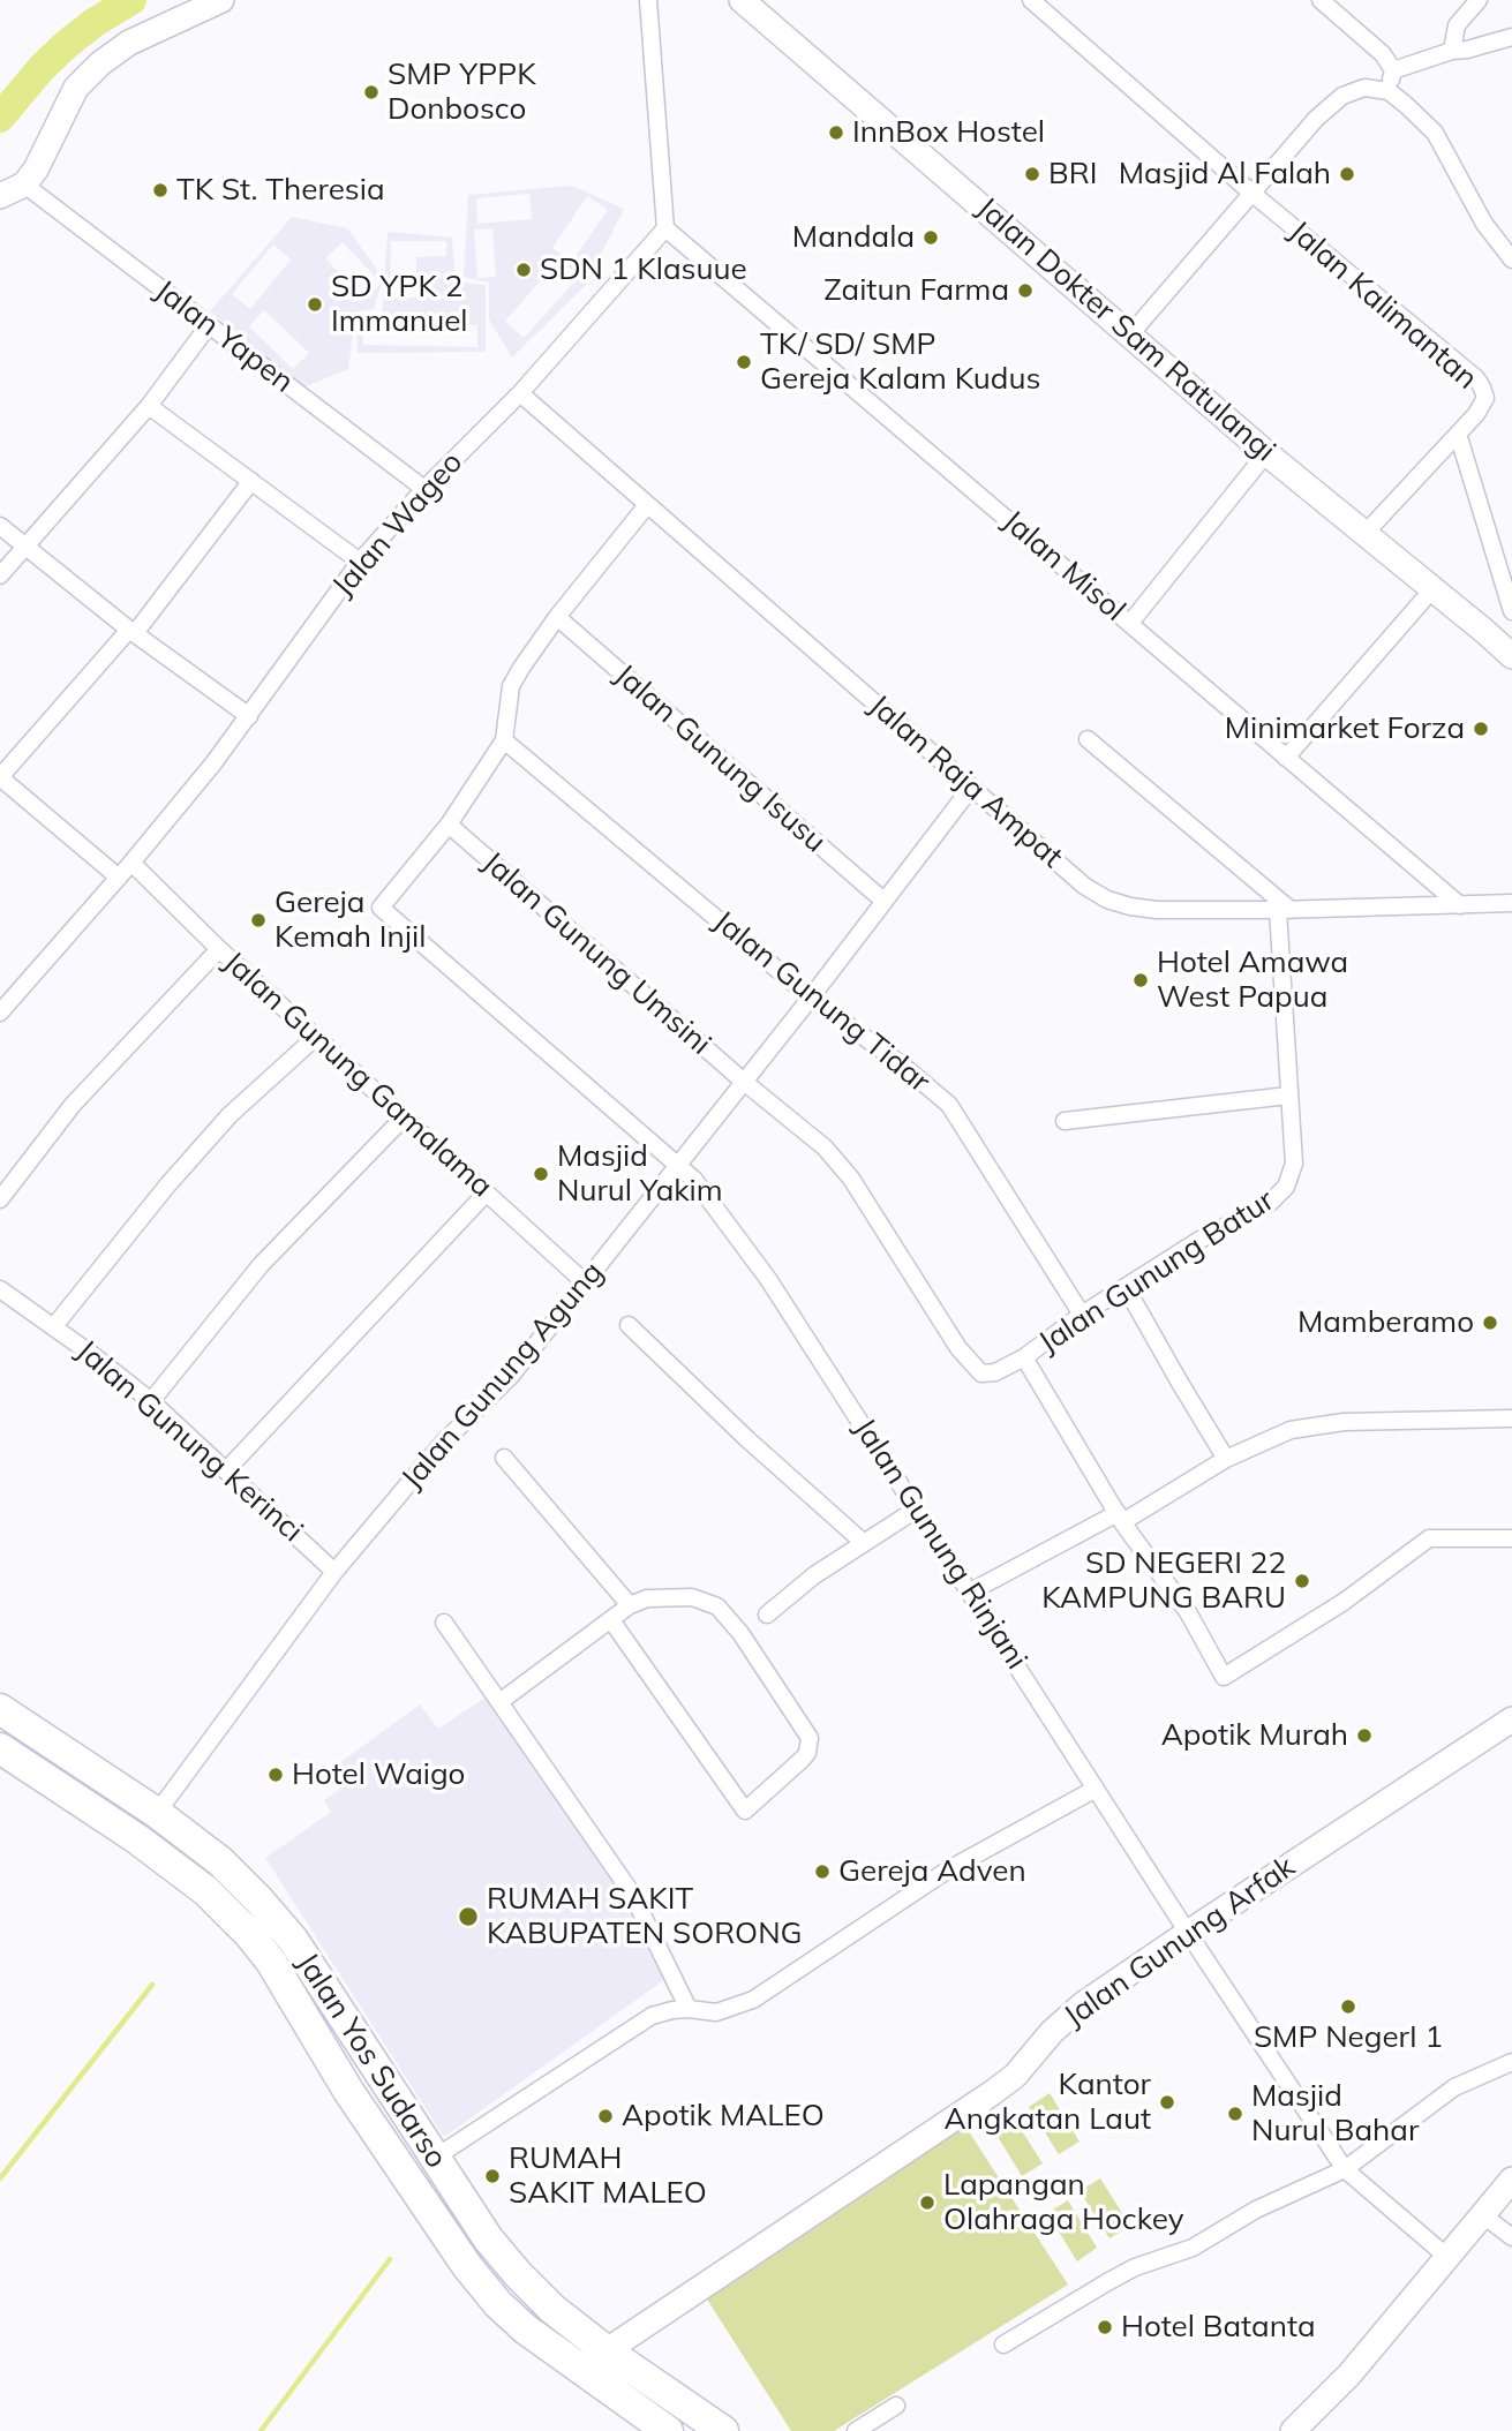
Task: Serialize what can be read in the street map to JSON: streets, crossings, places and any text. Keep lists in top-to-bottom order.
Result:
{
  "streets": {
    "highway": ["Jalan Yos Sudarso"],
    "street": [
      "Jalan Kalimantan",
      "Jalan Dokter Sam Ratulangi",
      "Jalan Yapen",
      "Jalan Wageo",
      "Jalan Misol",
      "Jalan Gunung Isusu",
      "Jalan Raja Ampat",
      "Jalan Gunung Umsini",
      "Jalan Gunung Tidar",
      "Jalan Gunung Gamalama",
      "Jalan Gunung Batur",
      "Jalan Gunung Agung",
      "Jalan Gunung Kerinci",
      "Jalan Gunung Rinjani",
      "Jalan Gunung Arfak"
    ]
  },
  "crossings": [
    ["Jalan Yapen", "Jalan Wageo"],
    ["Jalan Wageo", "Jalan Misol"],
    ["Jalan Wageo", "Jalan Raja Ampat"],
    ["Jalan Wageo", "Jalan Gunung Gamalama"],
    ["Jalan Misol", "Jalan Raja Ampat"],
    ["Jalan Gunung Isusu", "Jalan Gunung Agung"],
    ["Jalan Raja Ampat", "Jalan Gunung Batur"],
    ["Jalan Raja Ampat", "Jalan Gunung Agung"],
    ["Jalan Gunung Umsini", "Jalan Gunung Batur"],
    ["Jalan Gunung Umsini", "Jalan Gunung Agung"],
    ["Jalan Gunung Umsini", "Jalan Gunung Rinjani"],
    ["Jalan Gunung Tidar", "Jalan Gunung Batur"],
    ["Jalan Gunung Tidar", "Jalan Gunung Agung"],
    ["Jalan Gunung Gamalama", "Jalan Gunung Agung"],
    ["Jalan Gunung Agung", "Jalan Gunung Kerinci"],
    ["Jalan Gunung Agung", "Jalan Gunung Rinjani"],
    ["Jalan Gunung Agung", "Jalan Yos Sudarso"],
    ["Jalan Gunung Rinjani", "Jalan Gunung Arfak"],
    ["Jalan Gunung Arfak", "Jalan Yos Sudarso"]
  ],
  "places": [
    "SMP YPPK Donbosco",
    "InnBox Hostel",
    "BRI",
    "Masjid Al Falah",
    "TK St. Theresia",
    "Mandala",
    "SDN 1 Klasuue",
    "Zaitun Farma",
    "SD YPK 2 Immanuel",
    "TK/ SD/ SMP Gereja Kalam Kudus",
    "Minimarket Forza",
    "Gereja Kemah Injil",
    "Hotel Amawa West Papua",
    "Masjid Nurul Yakim",
    "Mamberamo",
    "SD NEGERI 22 KAMPUNG BARU",
    "Apotik Murah",
    "Hotel Waigo",
    "Gereja Adven",
    "RUMAH SAKIT KABUPATEN SORONG",
    "SMP NegerI 1",
    "Kantor Angkatan Laut",
    "Masjid Nurul Bahar",
    "Apotik MALEO",
    "RUMAH SAKIT MALEO",
    "Lapangan Olahraga Hockey",
    "Hotel Batanta"
  ]
}
